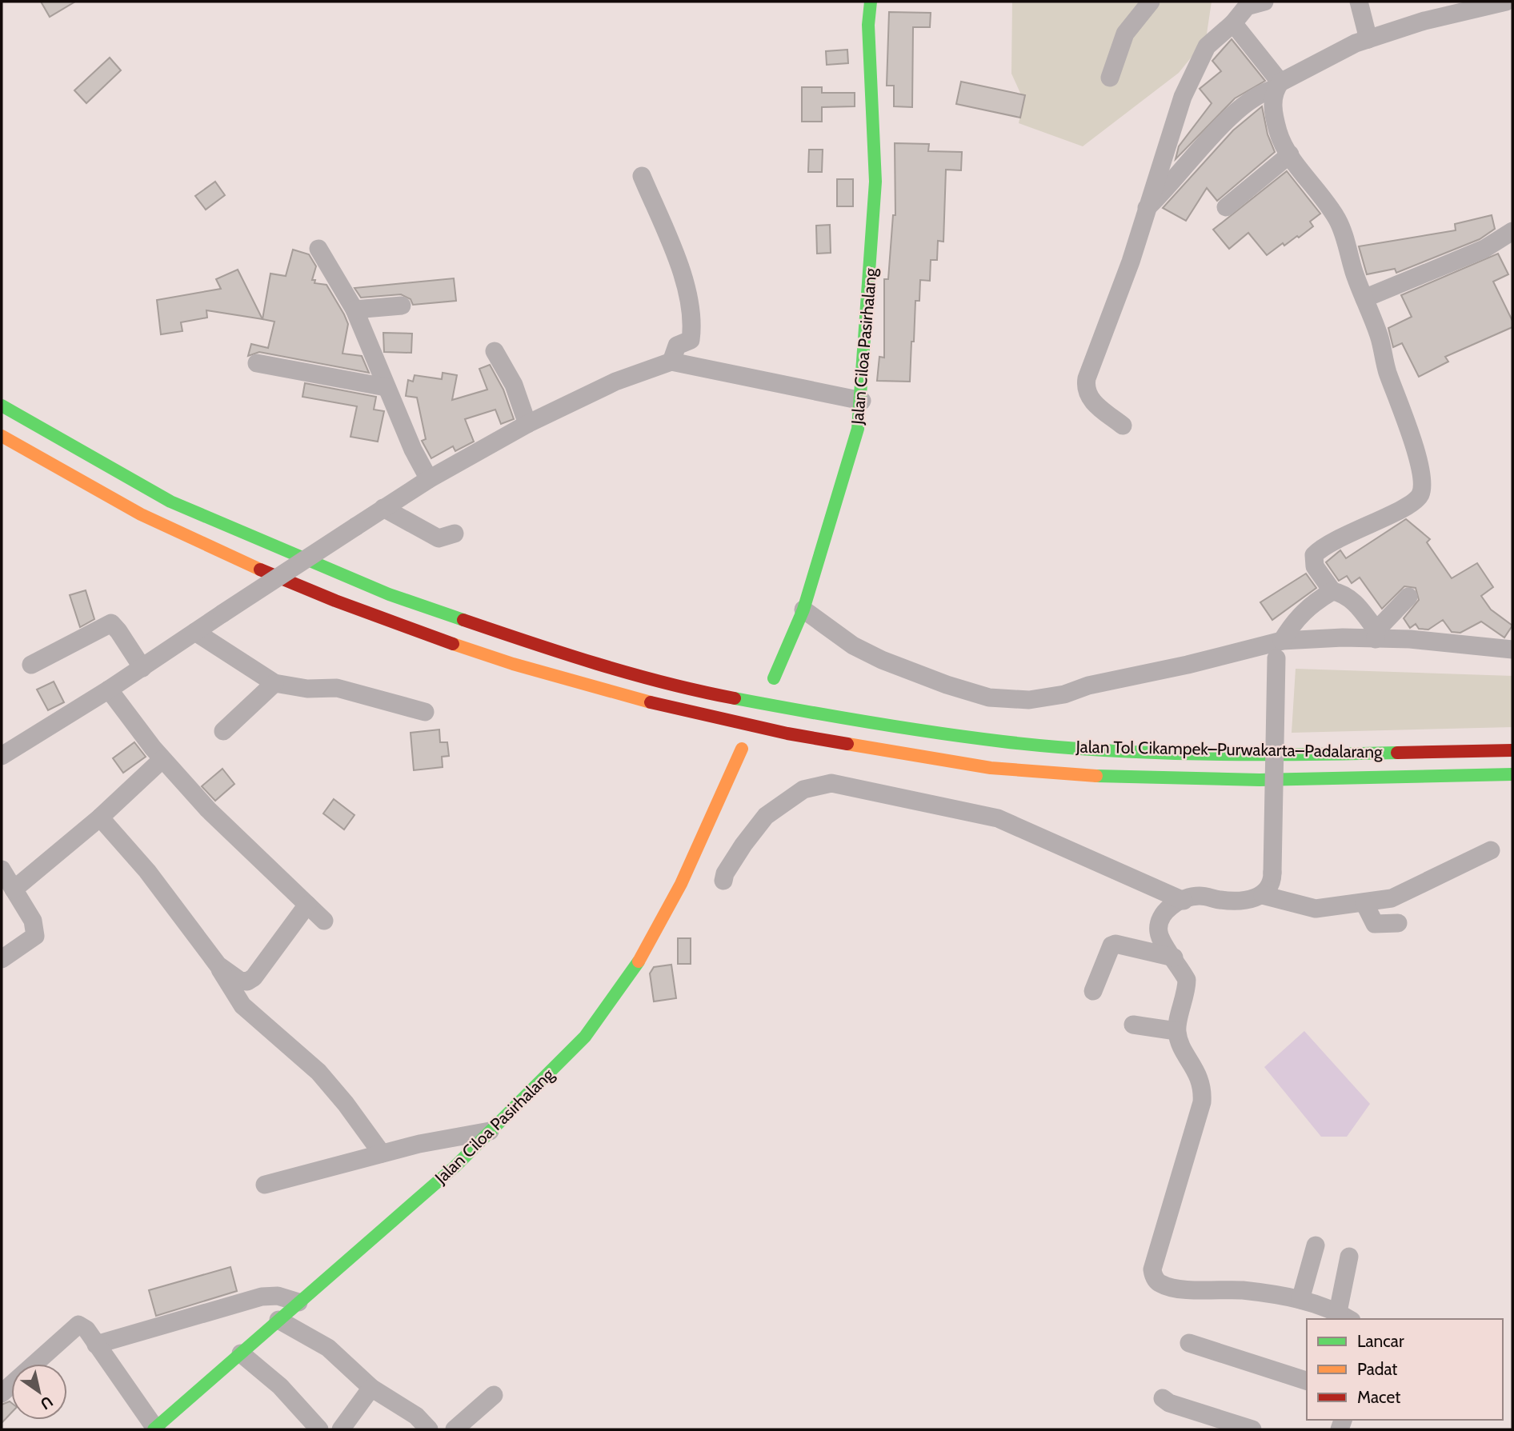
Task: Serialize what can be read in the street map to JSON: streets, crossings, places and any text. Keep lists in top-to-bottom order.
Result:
{
  "streets": {
    "main road": ["Jalan Ciloa Pasirhalang", "Jalan Tol Cikampek–Purwakarta–Padalarang"]
  },
  "legend": ["Lancar", "Padat", "Macet"],
  "north": "bottom right"
}
